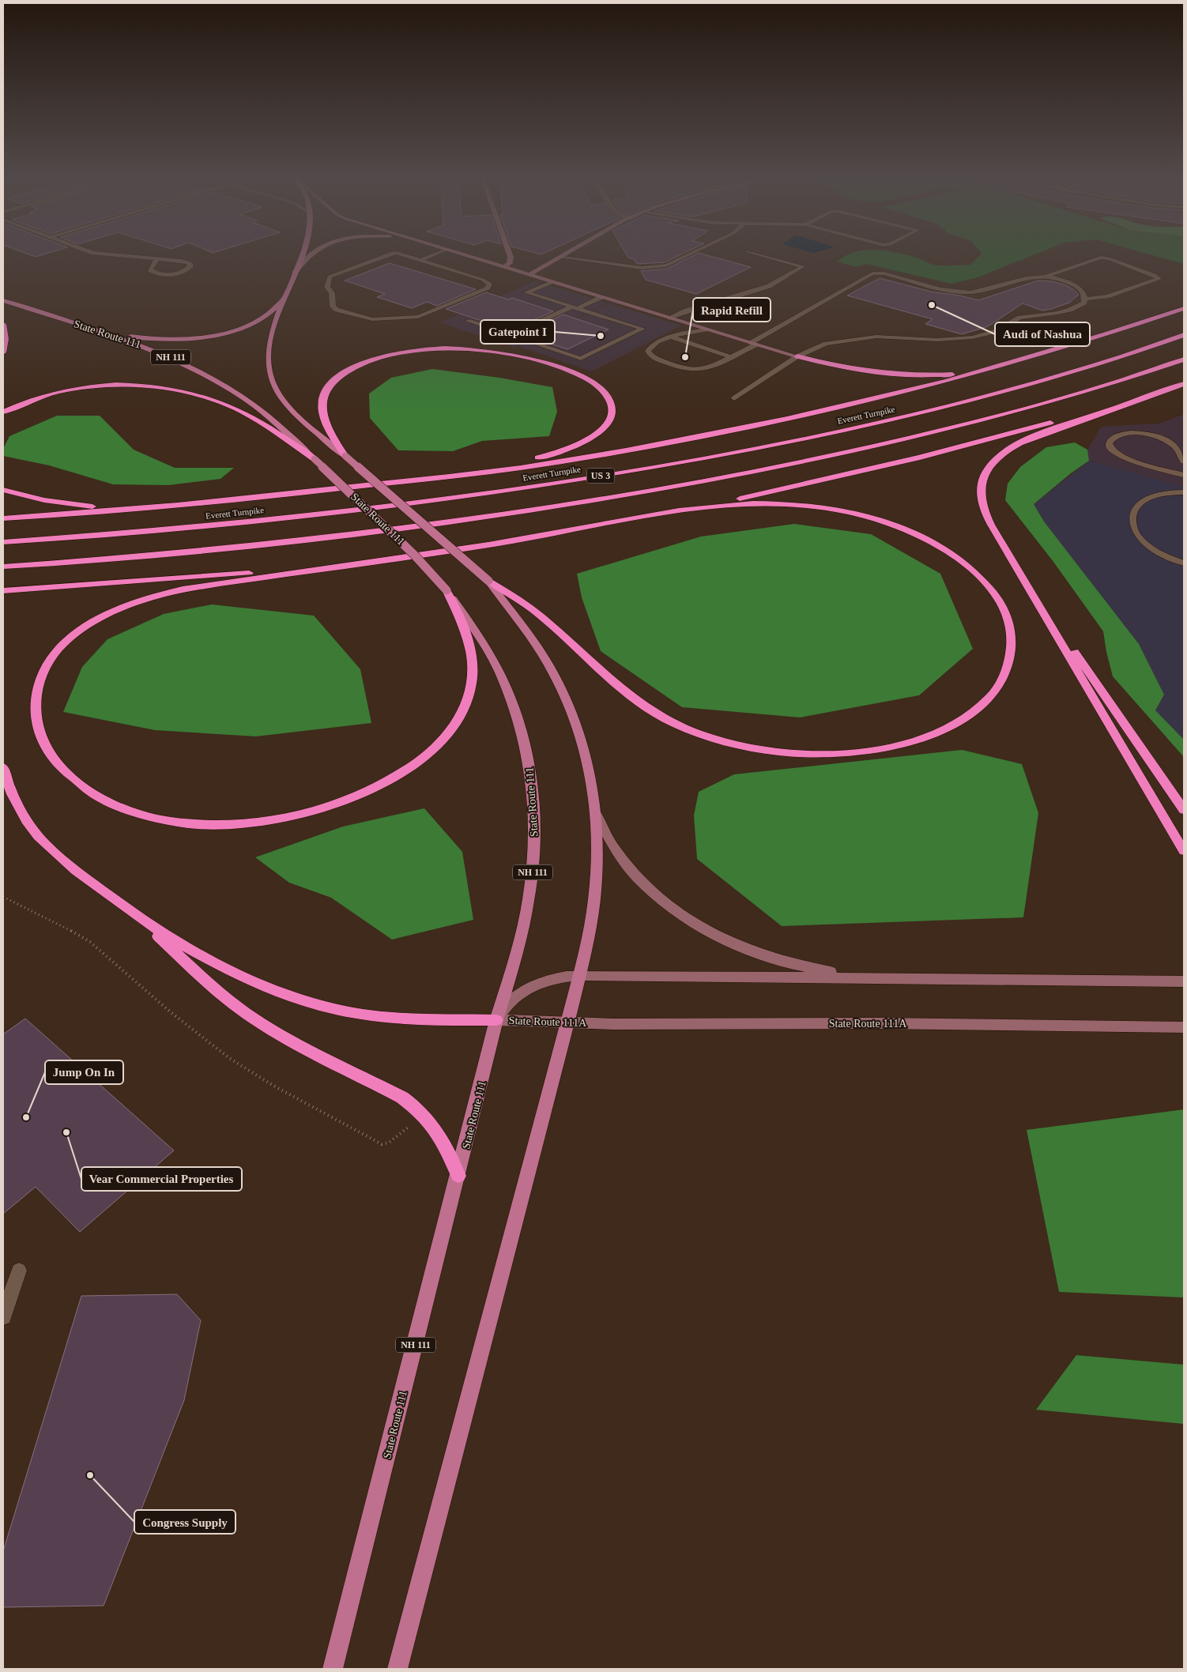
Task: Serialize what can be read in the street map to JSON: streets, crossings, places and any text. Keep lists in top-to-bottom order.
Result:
{
  "streets": {
    "highway": ["Everett Turnpike", "US 3"],
    "main road": ["State Route 111", "NH 111"],
    "street": ["State Route 111A"]
  },
  "crossings": [
    ["State Route 111", "State Route 111A"]
  ],
  "places": [
    "Audi of Nashua",
    "Gatepoint I",
    "Rapid Refill",
    "Jump On In",
    "Vear Commercial Properties",
    "Congress Supply"
  ]
}
